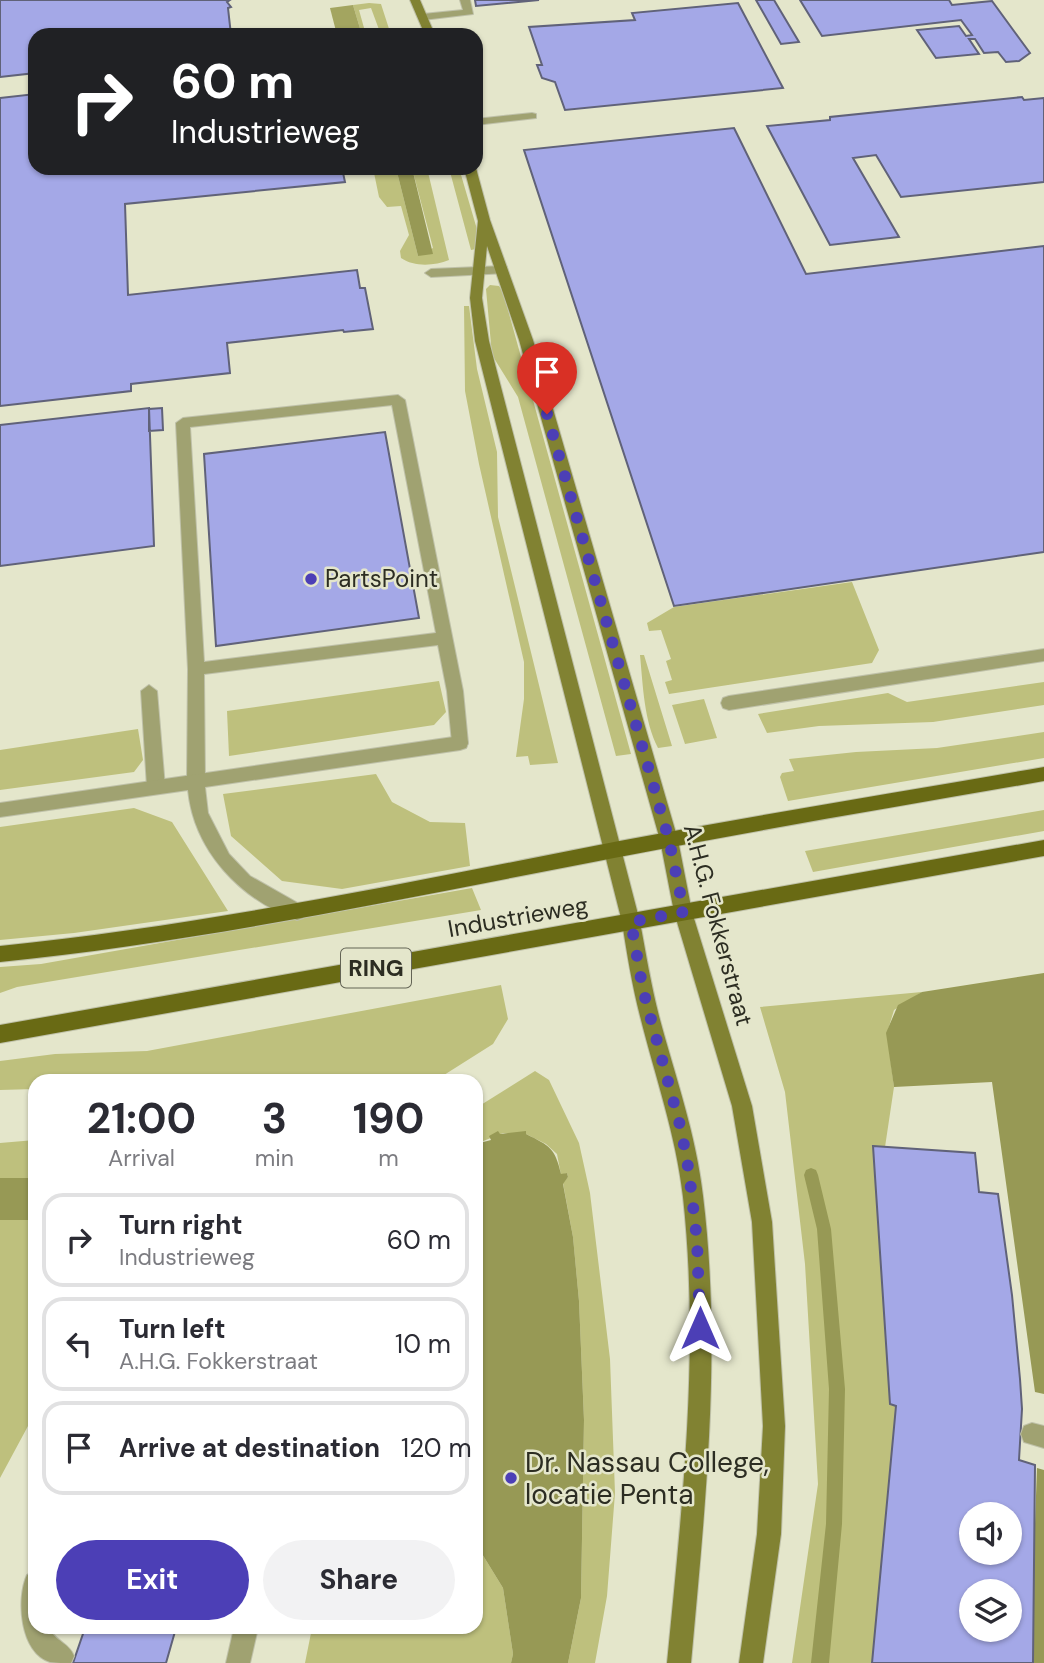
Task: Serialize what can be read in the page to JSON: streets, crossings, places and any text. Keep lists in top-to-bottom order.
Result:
{
  "streets": {
    "main road": ["Industrieweg", "RING"],
    "street": ["A.H.G. Fokkerstraat"]
  },
  "crossings": [
    ["Industrieweg", "A.H.G. Fokkerstraat"]
  ],
  "places": ["PartsPoint", "Dr. Nassau College, locatie Penta"],
  "page": {
    "turn": ["60 m", "Industrieweg"],
    "eta": [
      "21:00",
      "Arrival",
      "3",
      "min",
      "190",
      "m"
    ],
    "list": [
      {
        "name": "Turn right",
        "note": "Industrieweg",
        "value": "60 m"
      },
      {
        "name": "Turn left",
        "note": "A.H.G. Fokkerstraat",
        "value": "10 m"
      },
      {
        "name": "Arrive at destination",
        "value": "120 m"
      }
    ],
    "buttons": ["Exit", "Share"]
  }
}
